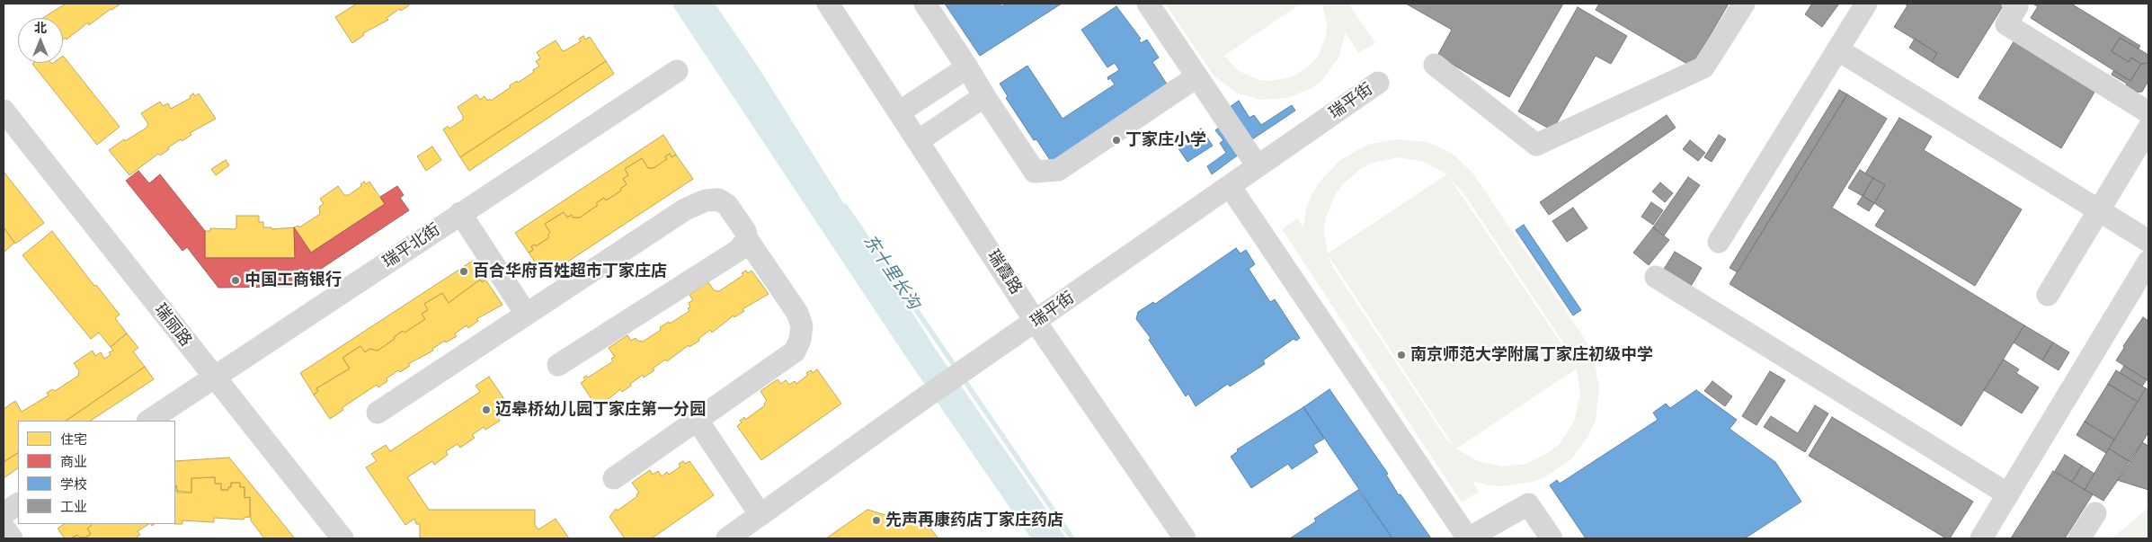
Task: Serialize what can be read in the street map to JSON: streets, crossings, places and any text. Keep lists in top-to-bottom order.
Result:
{
  "streets": {
    "street": [
      "瑞平街",
      "瑞平北街",
      "瑞霞路",
      "瑞丽路"
    ]
  },
  "crossings": [
    ["瑞平街", "瑞霞路"],
    ["瑞平北街", "瑞丽路"]
  ],
  "water": ["东十里长沟"],
  "places": [
    "丁家庄小学",
    "百合华府百姓超市丁家庄店",
    "中国工商银行",
    "南京师范大学附属丁家庄初级中学",
    "迈皋桥幼儿园丁家庄第一分园",
    "先声再康药店丁家庄药店"
  ],
  "legend": [
    "住宅",
    "商业",
    "学校",
    "工业"
  ],
  "north": "top"
}
